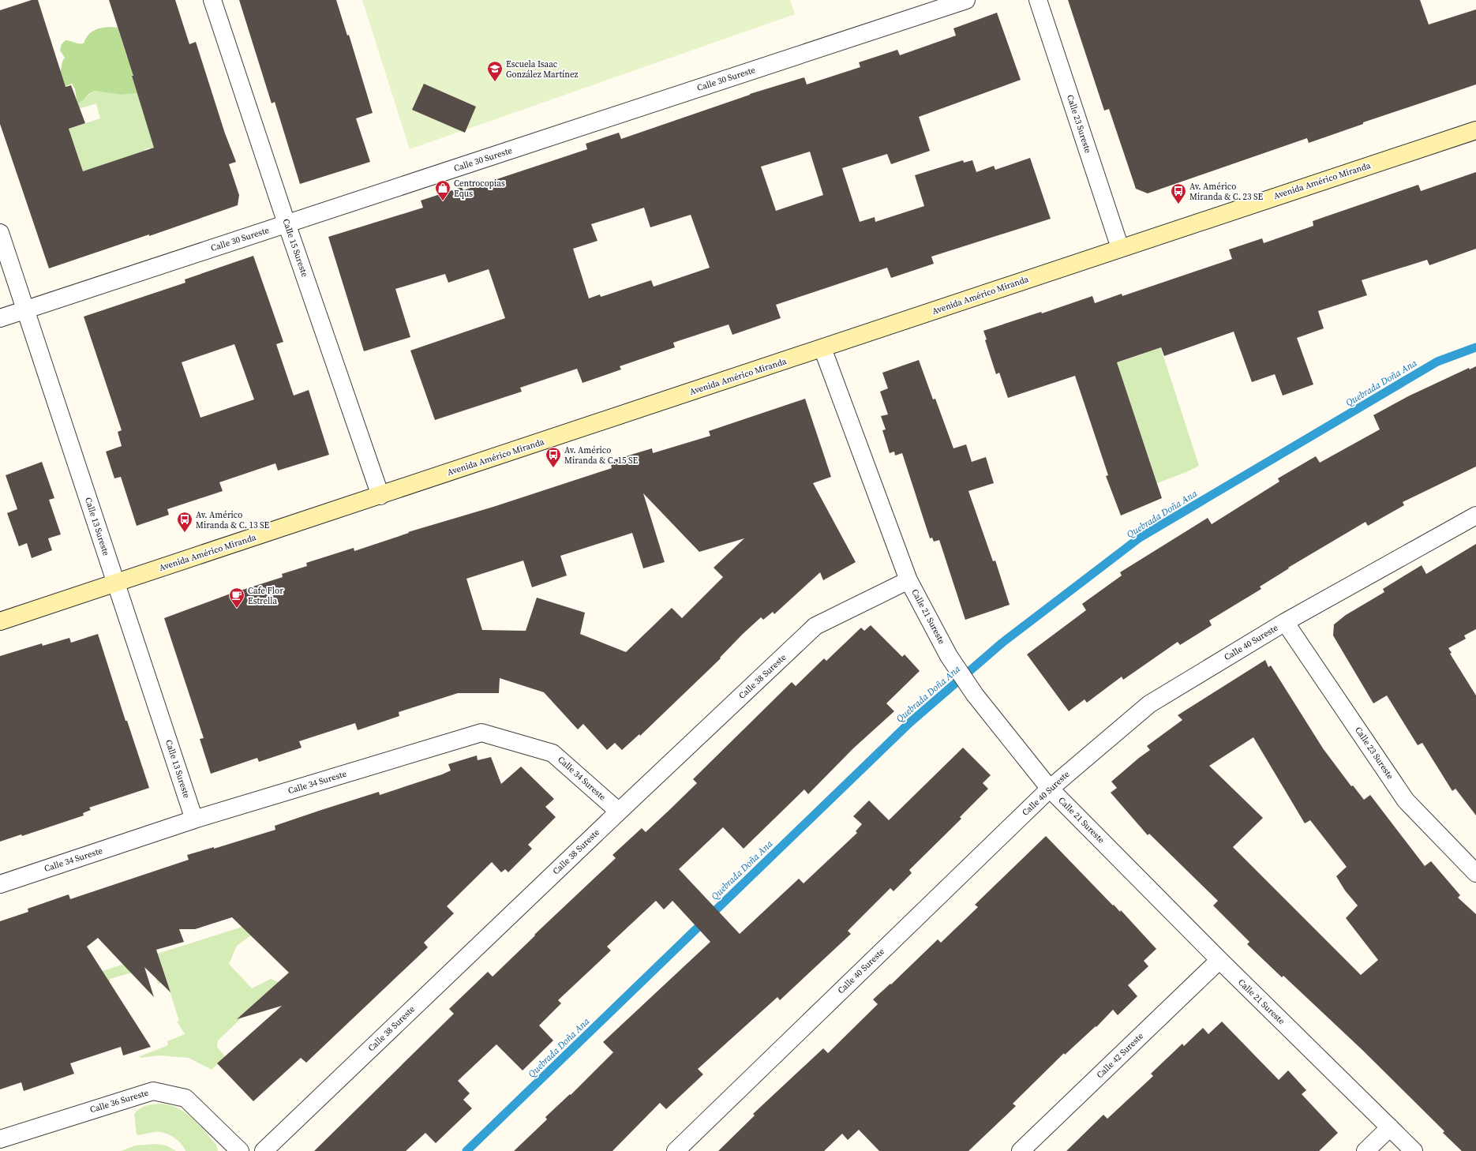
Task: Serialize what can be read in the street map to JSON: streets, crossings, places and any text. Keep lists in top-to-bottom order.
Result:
{
  "streets": {
    "street": [
      "Calle 30 Sureste",
      "Calle 23 Sureste",
      "Avenida Américo Miranda",
      "Calle 15 Sureste",
      "Calle 13 Sureste",
      "Calle 21 Sureste",
      "Calle 40 Sureste",
      "Calle 38 Sureste",
      "Calle 34 Sureste",
      "Calle 42 Sureste",
      "Calle 36 Sureste"
    ]
  },
  "crossings": [
    ["Calle 30 Sureste", "Calle 15 Sureste"],
    ["Calle 30 Sureste", "Calle 13 Sureste"],
    ["Calle 23 Sureste", "Avenida Américo Miranda"],
    ["Calle 23 Sureste", "Calle 40 Sureste"],
    ["Avenida Américo Miranda", "Calle 15 Sureste"],
    ["Avenida Américo Miranda", "Calle 13 Sureste"],
    ["Avenida Américo Miranda", "Calle 21 Sureste"],
    ["Calle 13 Sureste", "Calle 34 Sureste"],
    ["Calle 21 Sureste", "Calle 40 Sureste"],
    ["Calle 21 Sureste", "Calle 38 Sureste"],
    ["Calle 21 Sureste", "Calle 42 Sureste"],
    ["Calle 38 Sureste", "Calle 34 Sureste"]
  ],
  "water": ["Quebrada Doña Ana"],
  "places": {
    "school or university": ["Escuela Isaac González Martínez"],
    "shop": ["Centrocopias Equs"],
    "bus stop": ["Av. Américo Miranda & C. 23 SE", "Av. Américo Miranda & C. 15 SE", "Av. Américo Miranda & C. 13 SE"],
    "cafe": ["Cafe Flor Estrella"]
  }
}
